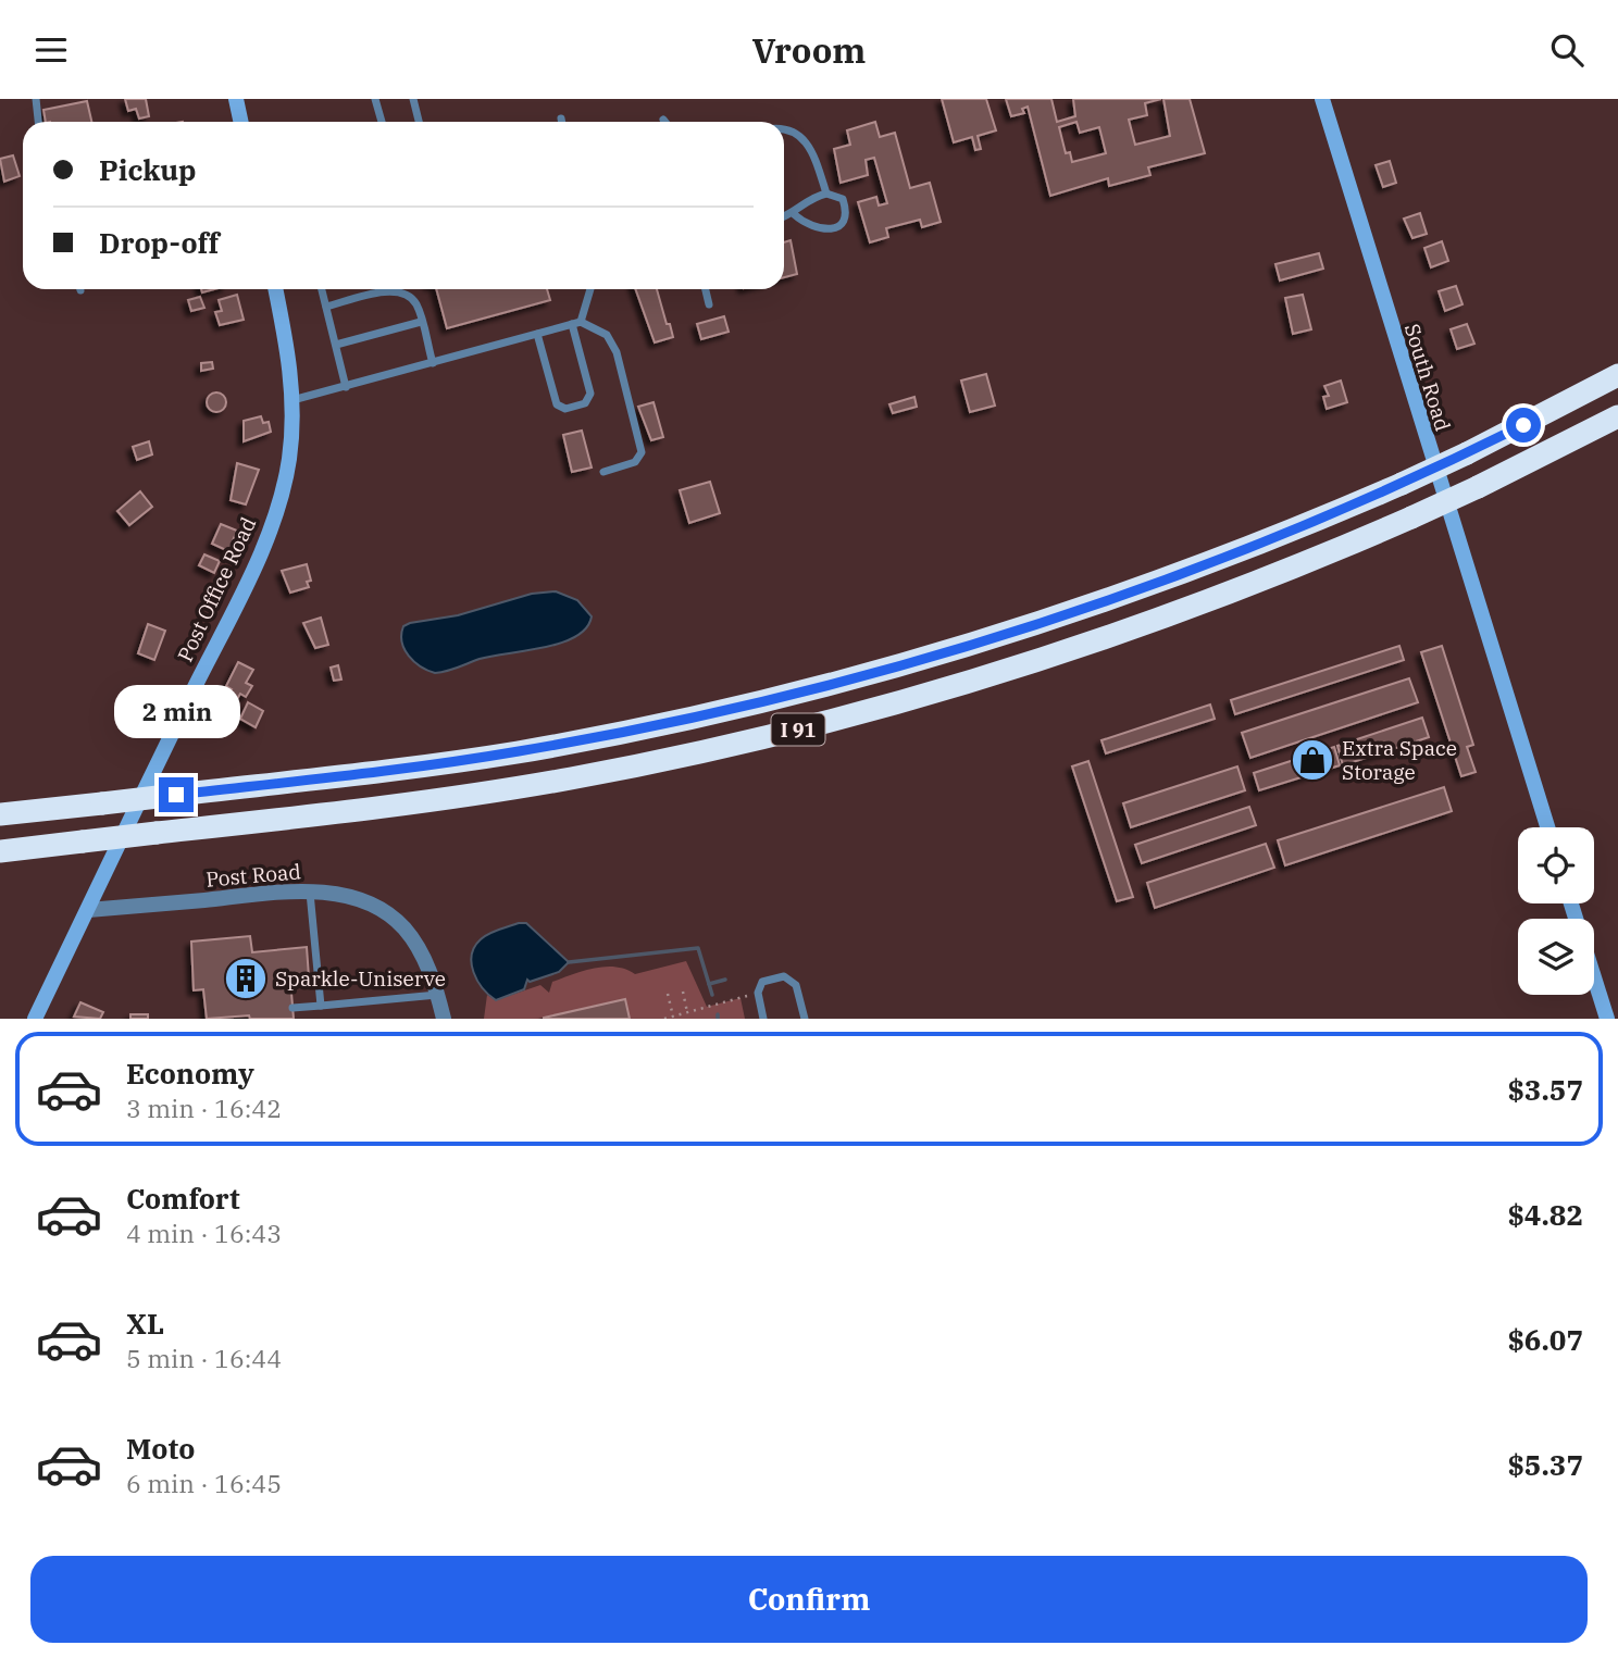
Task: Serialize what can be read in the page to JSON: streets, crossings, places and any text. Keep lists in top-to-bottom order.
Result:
{
  "streets": {
    "highway": ["I 91"],
    "main road": ["South Road", "Post Office Road"],
    "street": ["Post Road"]
  },
  "crossings": [
    ["Post Office Road", "Post Road"]
  ],
  "places": {
    "shop": ["Extra Space Storage"],
    "building": ["Sparkle-Uniserve"]
  },
  "page": {
    "header": "Vroom",
    "banner": ["Pickup", "Drop-off"],
    "bubble": "2 min",
    "list": [
      {
        "name": "Economy",
        "note": "3 min · 16:42",
        "value": "$3.57"
      },
      {
        "name": "Comfort",
        "note": "4 min · 16:43",
        "value": "$4.82"
      },
      {
        "name": "XL",
        "note": "5 min · 16:44",
        "value": "$6.07"
      },
      {
        "name": "Moto",
        "note": "6 min · 16:45",
        "value": "$5.37"
      }
    ],
    "buttons": "Confirm"
  }
}
